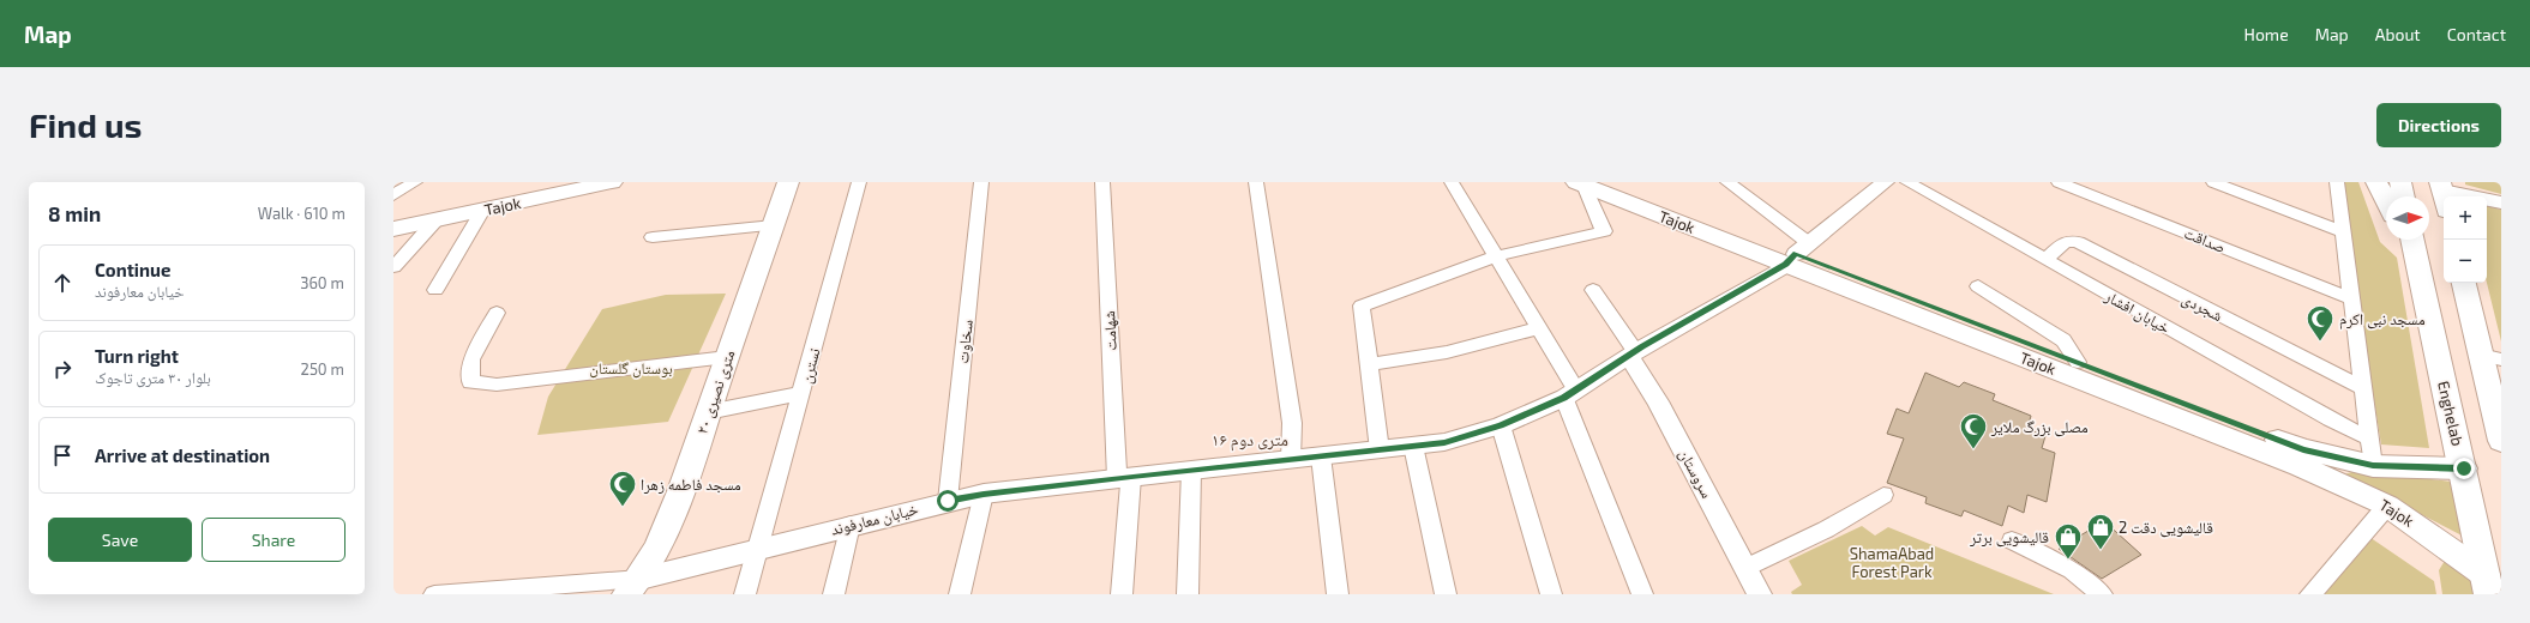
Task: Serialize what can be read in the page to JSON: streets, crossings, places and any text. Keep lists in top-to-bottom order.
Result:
{
  "streets": {
    "main road": ["Tajok", "۲۰ متری نصیری", "Enghelab"],
    "street": [
      "صداقت",
      "شجردی",
      "خیابان افشار",
      "شهامت",
      "سخاوت",
      "نسترن",
      "سروستان",
      "خیابان معارفوند"
    ]
  },
  "crossings": [
    ["Tajok", "Enghelab"],
    ["Tajok", "خیابان معارفوند"],
    ["شجردی", "خیابان افشار"],
    ["شهامت", "خیابان معارفوند"],
    ["سخاوت", "خیابان معارفوند"],
    ["نسترن", "خیابان معارفوند"],
    ["۲۰ متری نصیری", "خیابان معارفوند"],
    ["سروستان", "خیابان معارفوند"]
  ],
  "districts": ["۱۶ متری دوم"],
  "parks": ["بوستان گلستان", "ShamaAbad Forest Park"],
  "places": {
    "mosque": ["مسجد نبی اکرم", "مصلی بزرگ ملایر", "مسجد فاطمه زهرا"],
    "shop": ["قالیشویی دقت 2", "قالیشویی برتر"]
  },
  "north": "right",
  "page": {
    "header": "Map",
    "nav": [
      "Home",
      "Map",
      "About",
      "Contact"
    ],
    "buttons": [
      "Directions",
      ["Save", "Share"]
    ],
    "title": "Find us",
    "heading": ["8 min", "Walk · 610 m"],
    "map_buttons": ["+", "−"],
    "list": [
      ["Continue", "خیابان معارفوند", "360 m"],
      ["Turn right", "بلوار ۳۰ متری تاجوک", "250 m"],
      "Arrive at destination"
    ]
  }
}
